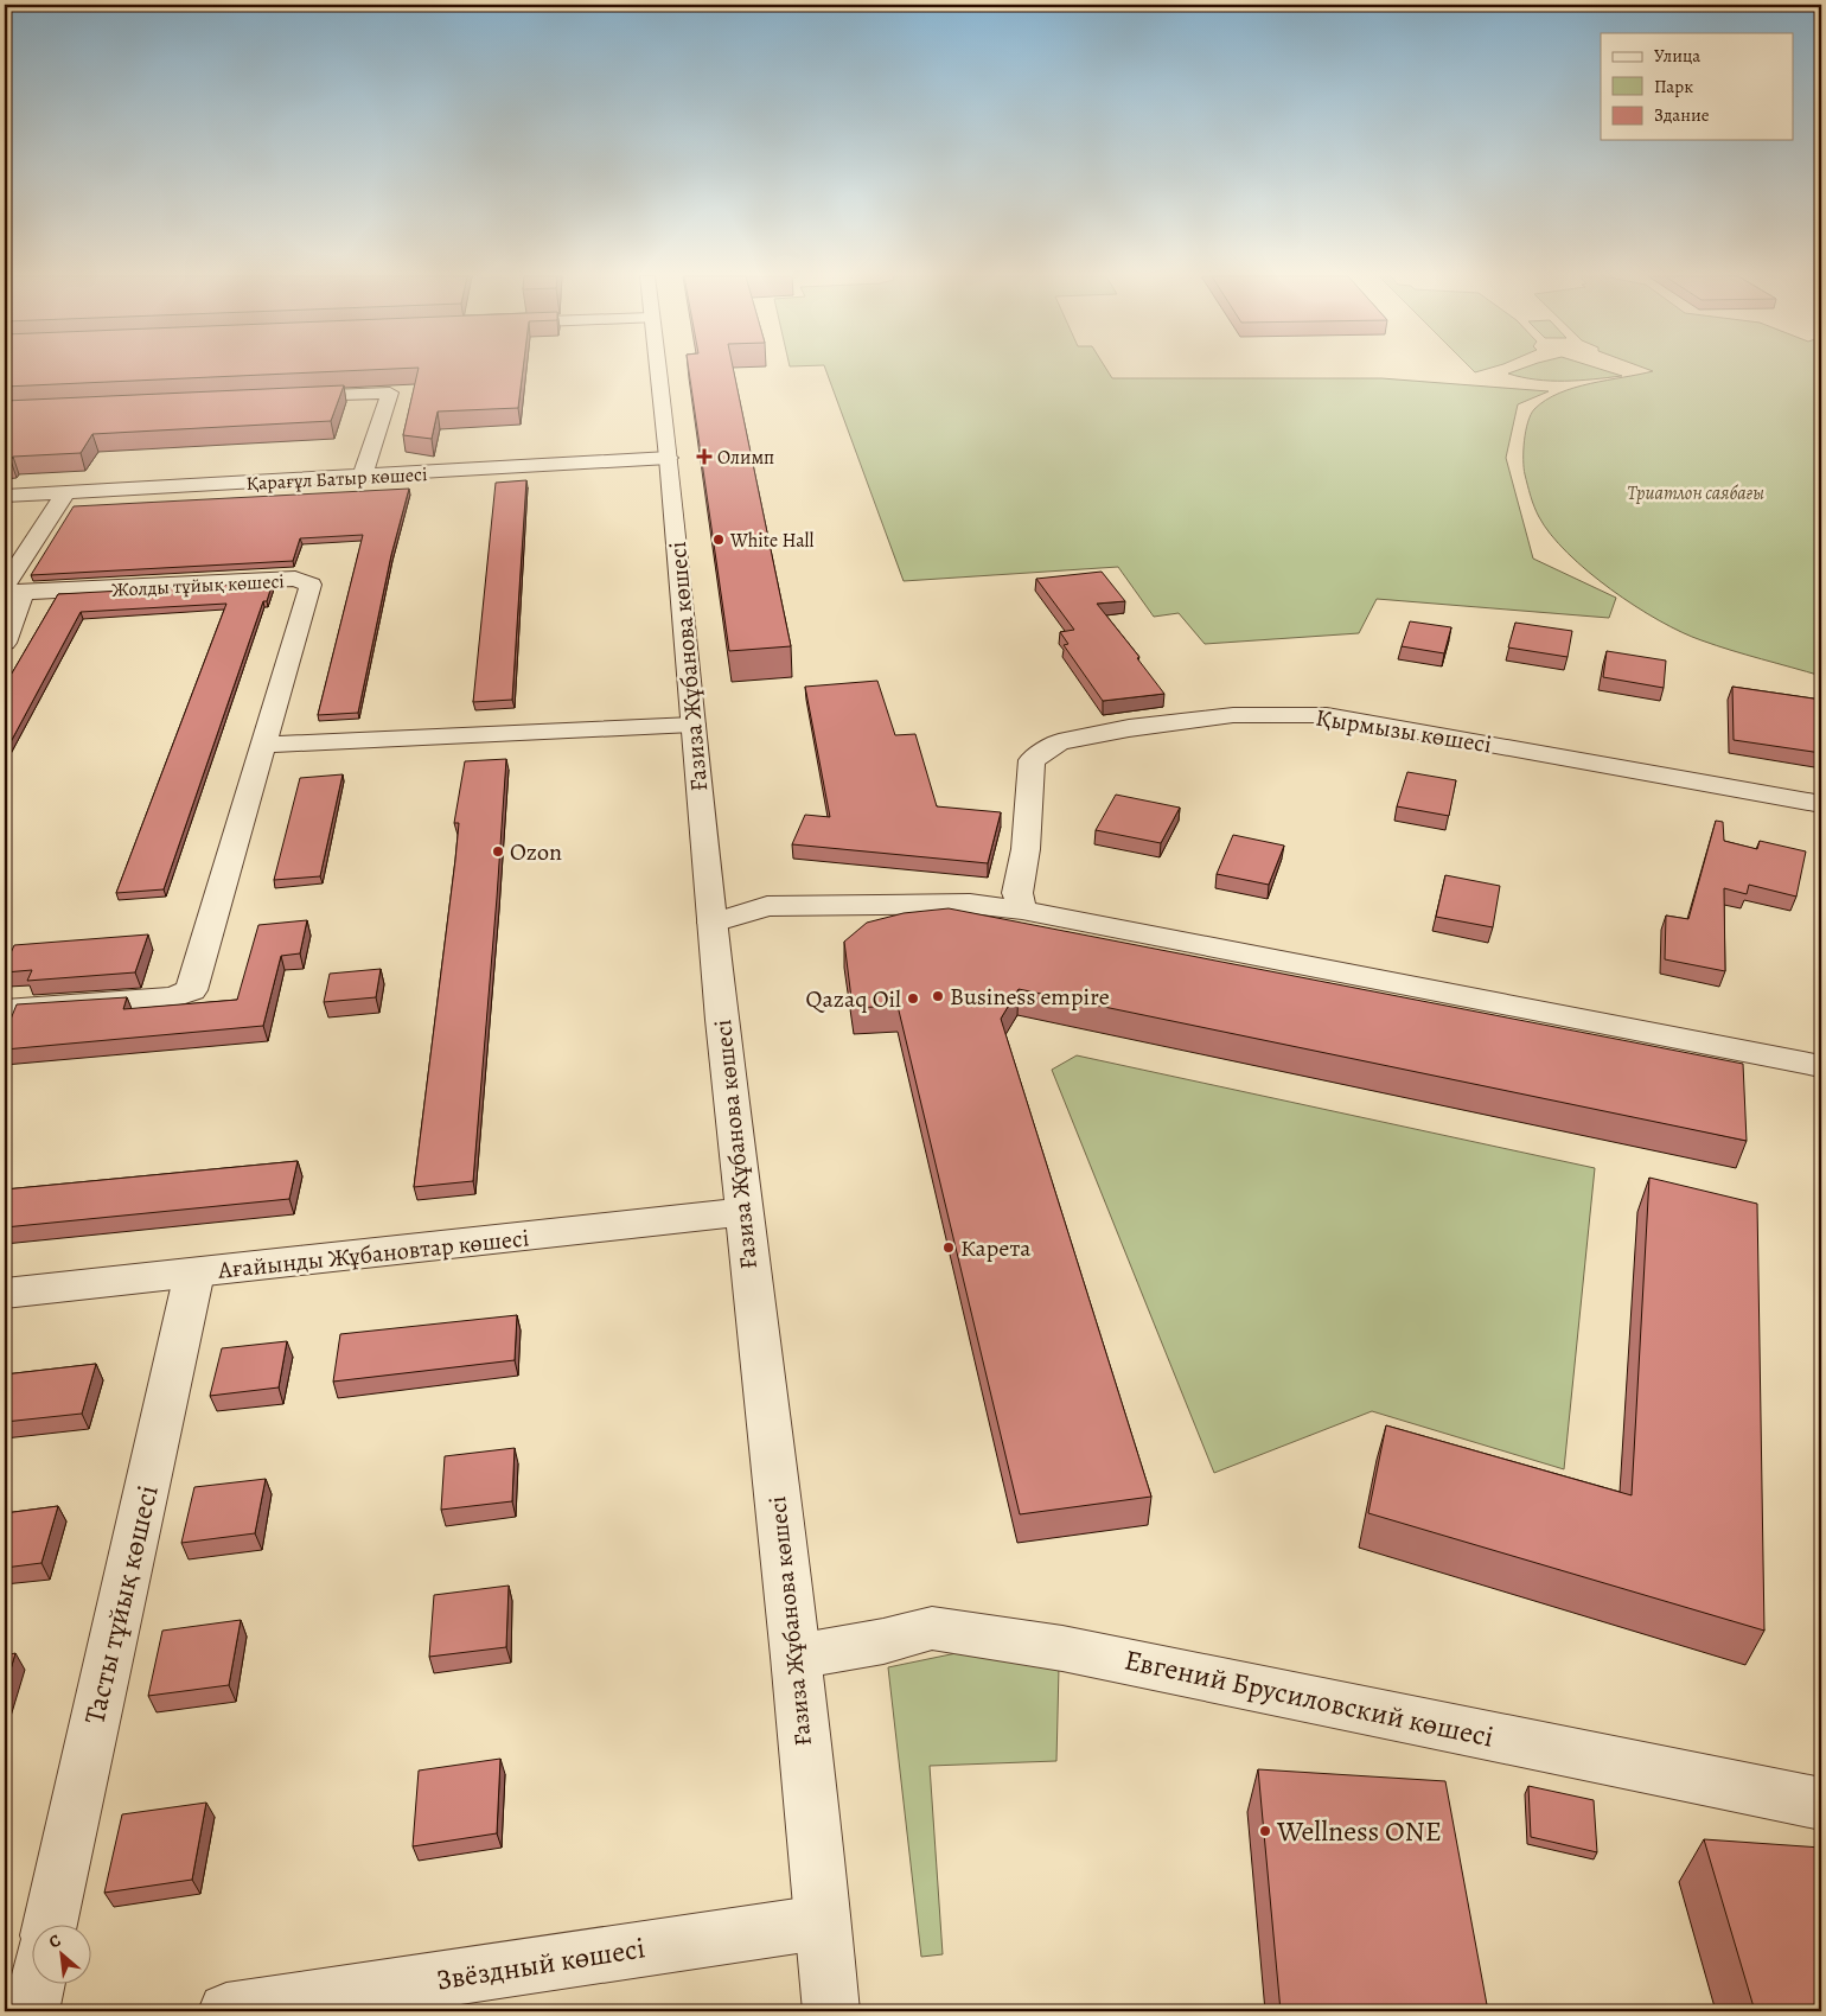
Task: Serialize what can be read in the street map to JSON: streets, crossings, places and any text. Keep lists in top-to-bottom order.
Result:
{
  "streets": {
    "street": [
      "Қарағұл Батыр көшесі",
      "Жолды тұйық көшесі",
      "Ғазиза Жұбанова көшесі",
      "Қырмызы көшесі",
      "Ағайынды Жұбановтар көшесі",
      "Тасты тұйық көшесі",
      "Евгений Брусиловский көшесі",
      "Звёздный көшесі"
    ]
  },
  "crossings": [
    ["Қарағұл Батыр көшесі", "Ғазиза Жұбанова көшесі"],
    ["Ғазиза Жұбанова көшесі", "Ағайынды Жұбановтар көшесі"],
    ["Ғазиза Жұбанова көшесі", "Евгений Брусиловский көшесі"],
    ["Ғазиза Жұбанова көшесі", "Звёздный көшесі"],
    ["Ағайынды Жұбановтар көшесі", "Тасты тұйық көшесі"]
  ],
  "parks": ["Триатлон саябағы"],
  "places": {
    "health": ["Олимп"],
    "other": [
      "White Hall",
      "Ozon",
      "Business empire",
      "Qazaq Oil",
      "Карета",
      "Wellness ONE"
    ]
  },
  "legend": ["Улица", "Парк", "Здание"],
  "north": "top left"
}
